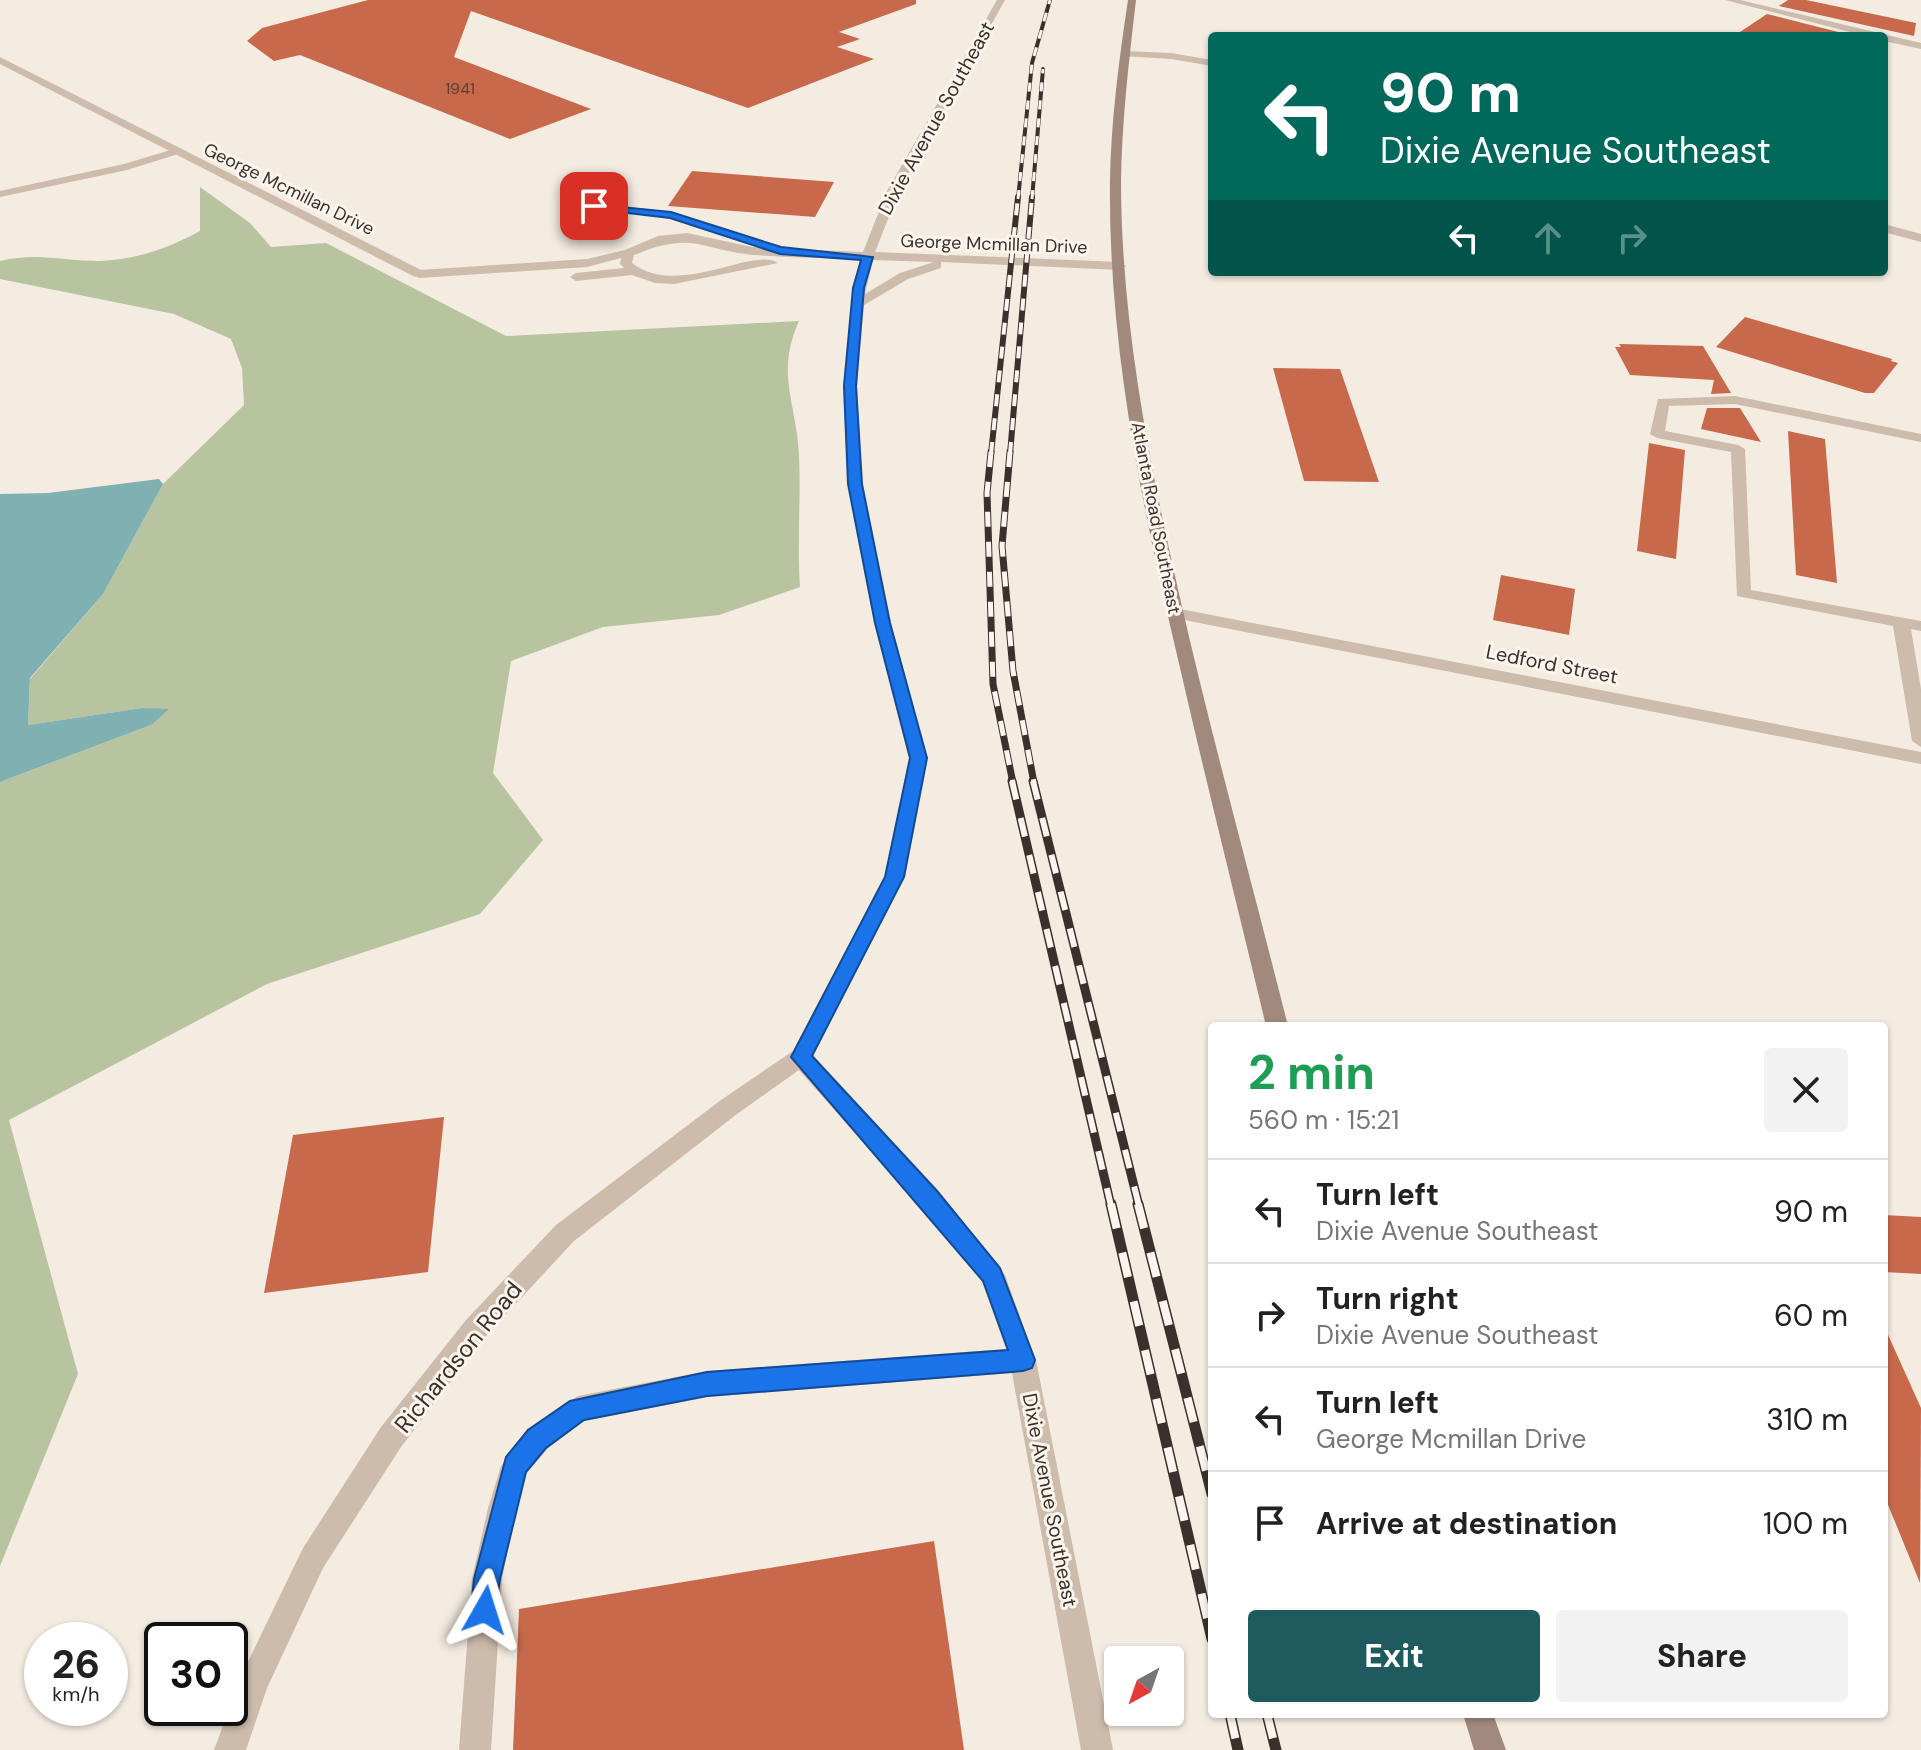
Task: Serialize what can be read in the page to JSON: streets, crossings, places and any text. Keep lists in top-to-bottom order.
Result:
{
  "streets": {
    "main road": ["Atlanta Road Southeast"],
    "street": [
      "Dixie Avenue Southeast",
      "George Mcmillan Drive",
      "Ledford Street",
      "Richardson Road"
    ]
  },
  "crossings": [
    ["Dixie Avenue Southeast", "George Mcmillan Drive"],
    ["Dixie Avenue Southeast", "Richardson Road"],
    ["George Mcmillan Drive", "Atlanta Road Southeast"],
    ["Atlanta Road Southeast", "Ledford Street"]
  ],
  "house_numbers": ["1941"],
  "north": "bottom left",
  "page": {
    "turn": ["90 m", "Dixie Avenue Southeast"],
    "heading": ["2 min", "560 m · 15:21"],
    "list": [
      {
        "name": "Turn left",
        "note": "Dixie Avenue Southeast",
        "value": "90 m"
      },
      {
        "name": "Turn right",
        "note": "Dixie Avenue Southeast",
        "value": "60 m"
      },
      {
        "name": "Turn left",
        "note": "George Mcmillan Drive",
        "value": "310 m"
      },
      {
        "name": "Arrive at destination",
        "value": "100 m"
      }
    ],
    "buttons": ["Exit", "Share"],
    "speed": "26 km/h",
    "limit": "30"
  }
}
